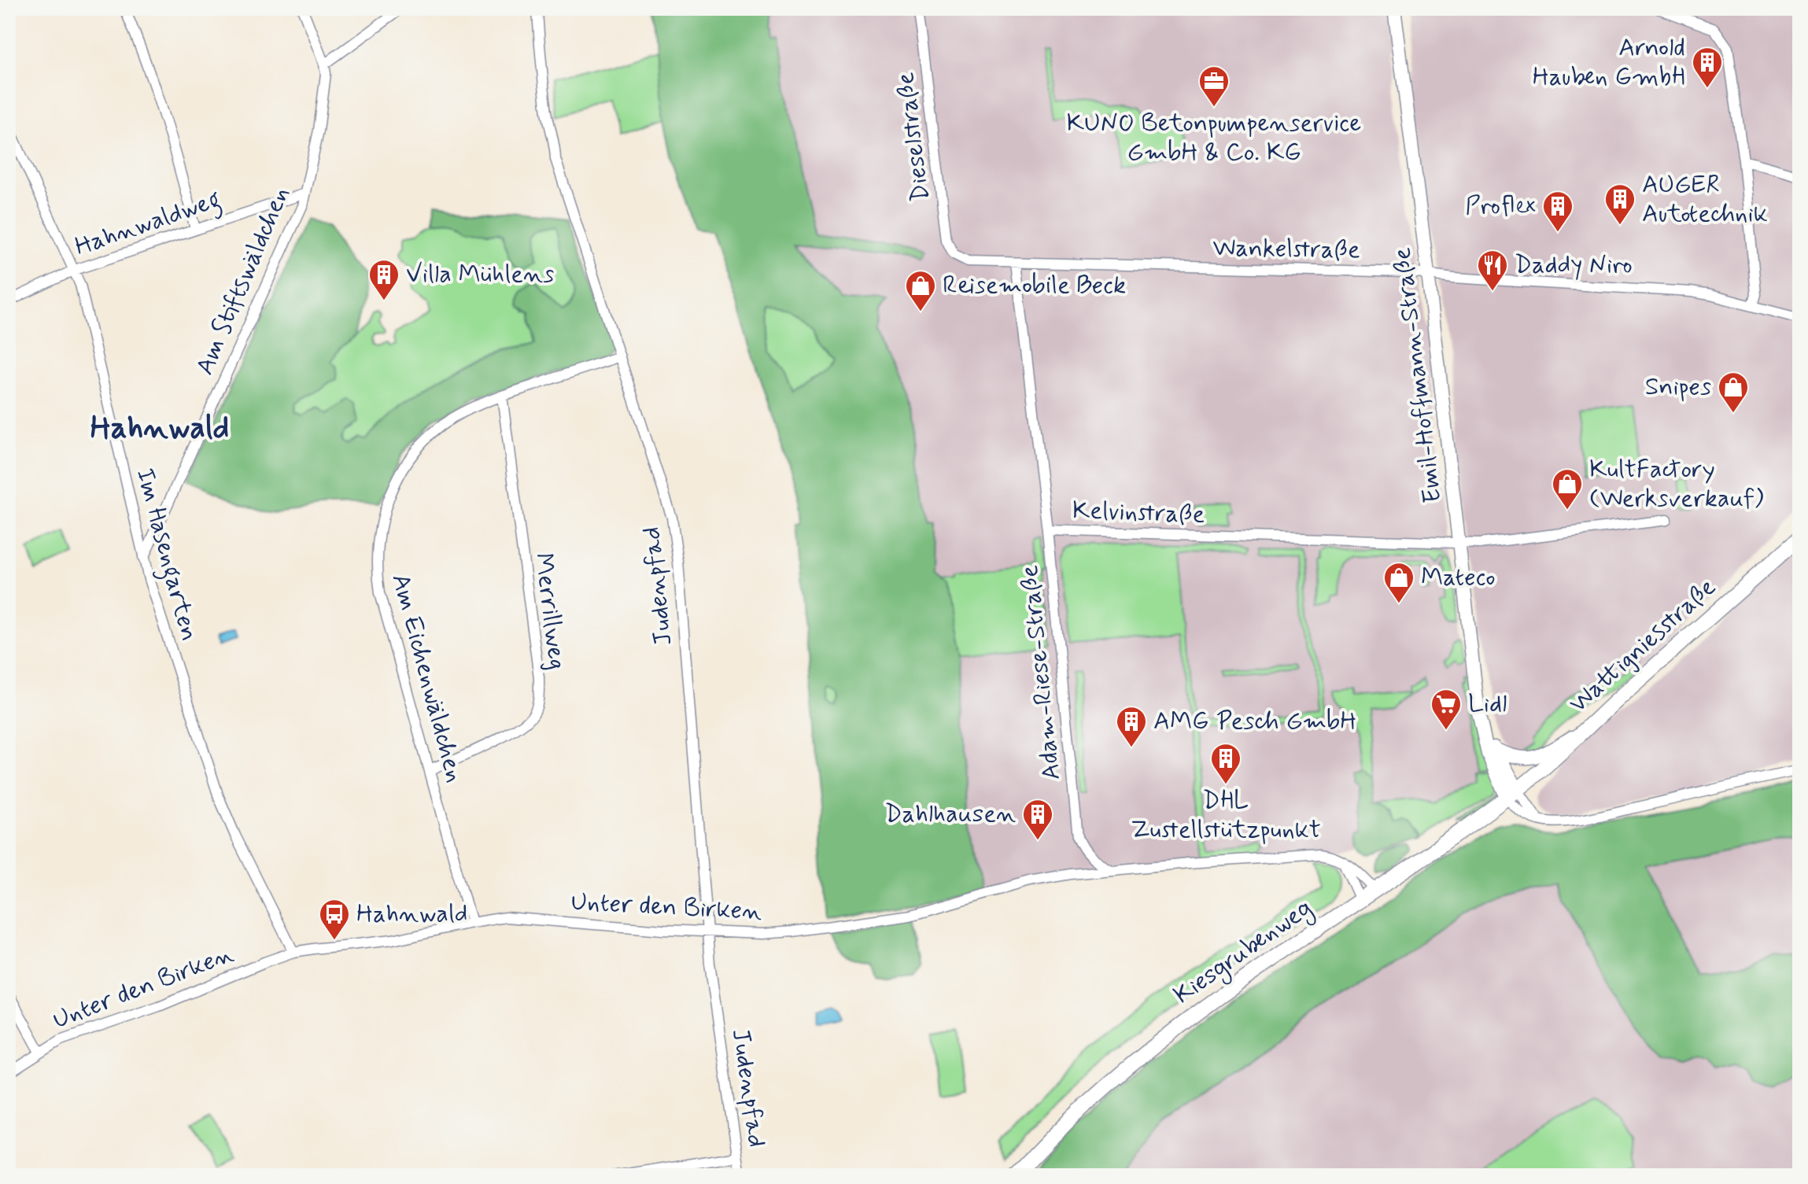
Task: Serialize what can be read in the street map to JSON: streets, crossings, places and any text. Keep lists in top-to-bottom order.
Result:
{
  "streets": {
    "main road": ["Wattigniesstraße", "Kiesgrubenweg"],
    "street": [
      "Dieselstraße",
      "Hahnwaldweg",
      "Wankelstraße",
      "Am Stiftswäldchen",
      "Emil-Hoffmann-Straße",
      "Kelvinstraße",
      "Im Hasengarten",
      "Judenpfad",
      "Merrillweg",
      "Adam-Riese-Straße",
      "Am Eichenwäldchen",
      "Unter den Birken"
    ]
  },
  "crossings": [
    ["Dieselstraße", "Wankelstraße"],
    ["Hahnwaldweg", "Am Stiftswäldchen"],
    ["Hahnwaldweg", "Im Hasengarten"],
    ["Wankelstraße", "Emil-Hoffmann-Straße"],
    ["Wankelstraße", "Kelvinstraße"],
    ["Am Stiftswäldchen", "Im Hasengarten"],
    ["Emil-Hoffmann-Straße", "Kelvinstraße"],
    ["Emil-Hoffmann-Straße", "Wattigniesstraße"],
    ["Emil-Hoffmann-Straße", "Kiesgrubenweg"],
    ["Kelvinstraße", "Adam-Riese-Straße"],
    ["Im Hasengarten", "Unter den Birken"],
    ["Judenpfad", "Am Eichenwäldchen"],
    ["Judenpfad", "Unter den Birken"],
    ["Merrillweg", "Am Eichenwäldchen"],
    ["Wattigniesstraße", "Kiesgrubenweg"],
    ["Adam-Riese-Straße", "Unter den Birken"],
    ["Am Eichenwäldchen", "Unter den Birken"],
    ["Unter den Birken", "Kiesgrubenweg"]
  ],
  "districts": ["Hahnwald"],
  "places": {
    "building": [
      "Arnold Hauben GmbH",
      "AUGER Autotechnik",
      "Proflex",
      "Villa Mühlens",
      "AMG Pesch GmbH",
      "DHL Zustellstützpunkt",
      "Dahlhausen"
    ],
    "office": ["KUNO Betonpumpenservice GmbH & Co. KG"],
    "restaurant": ["Daddy Niro"],
    "shop": [
      "Reisemobile Beck",
      "Snipes",
      "KultFactory (Werksverkauf)",
      "Mateco"
    ],
    "supermarket": ["Lidl"],
    "bus stop": ["Hahnwald"]
  }
}
